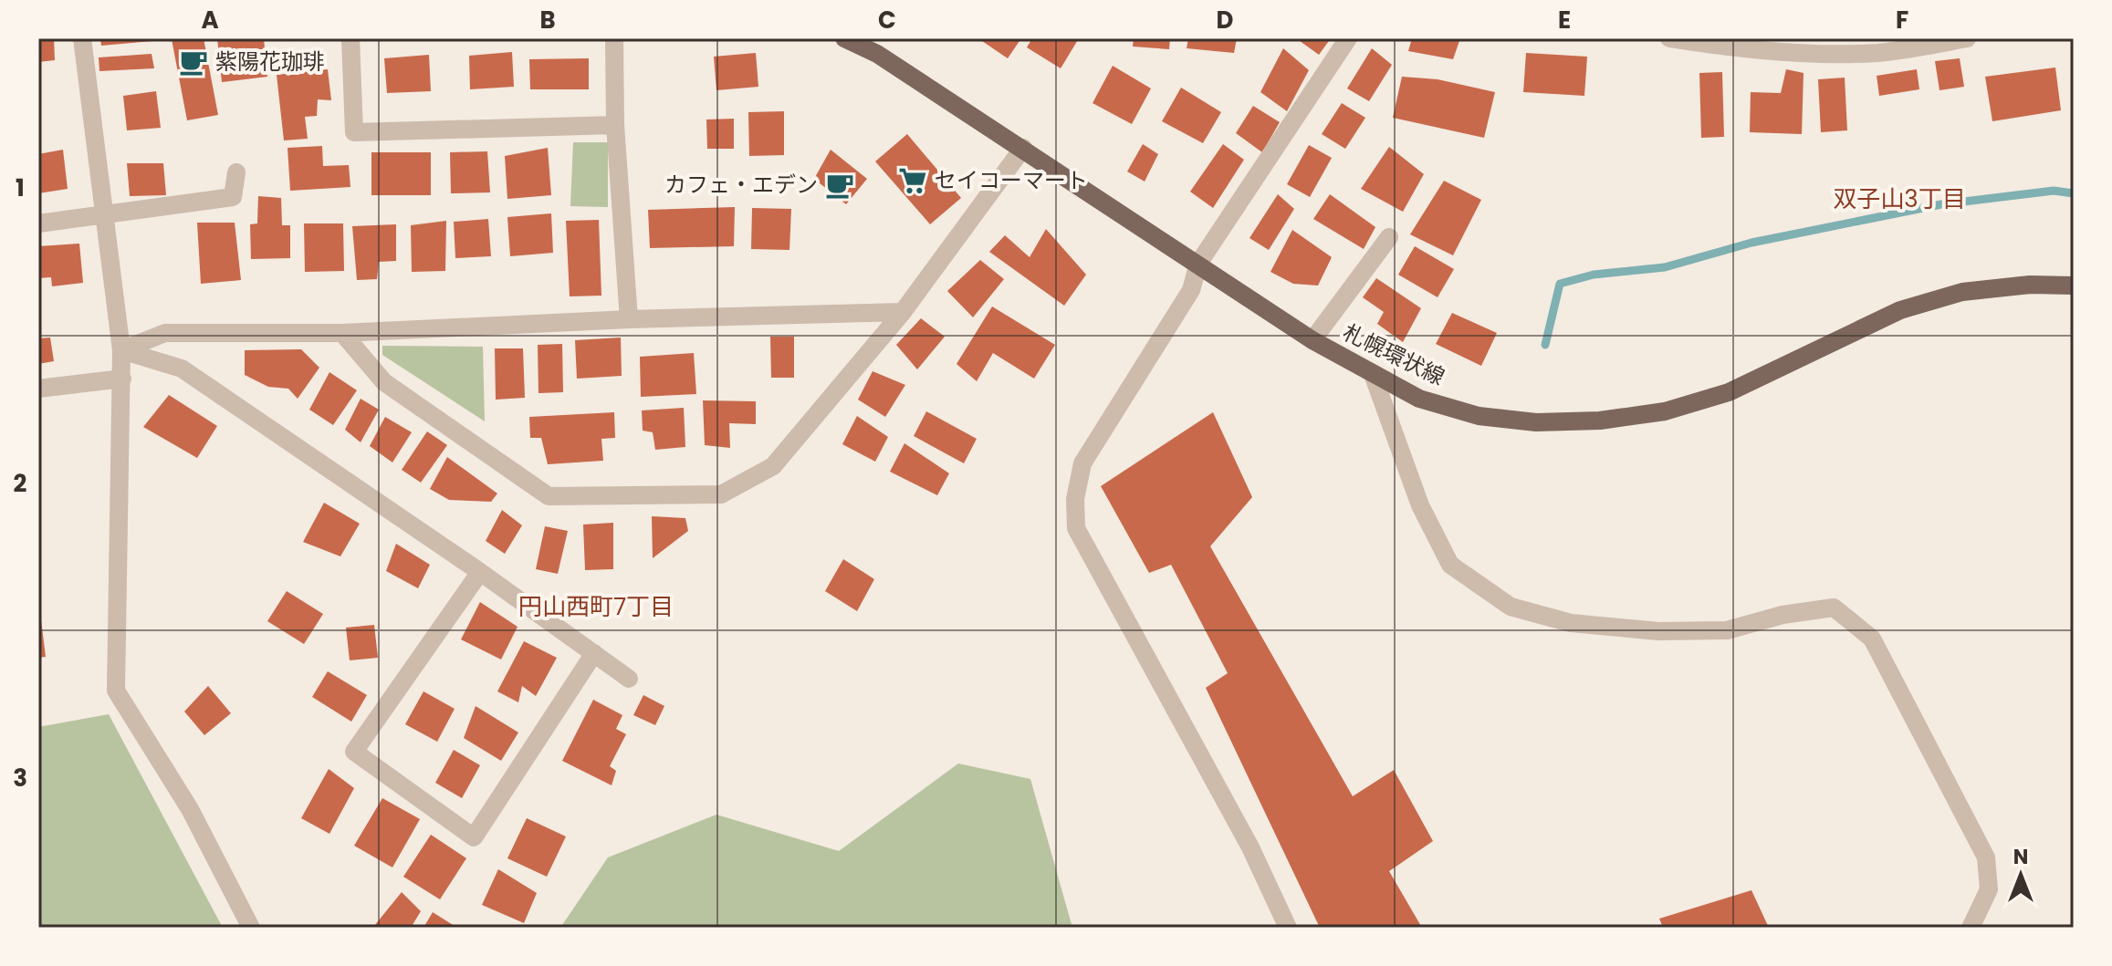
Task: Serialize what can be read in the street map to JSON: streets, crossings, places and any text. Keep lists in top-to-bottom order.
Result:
{
  "streets": {
    "main road": ["札幌環状線"]
  },
  "districts": ["双子山3丁目", "円山西町7丁目"],
  "places": {
    "cafe": ["紫陽花珈琲", "カフェ・エデン"],
    "supermarket": ["セイコーマート"]
  },
  "north": "top",
  "grid": {
    "columns": [
      "A",
      "B",
      "C",
      "D",
      "E",
      "F"
    ],
    "rows": ["1", "2", "3"]
  }
}
